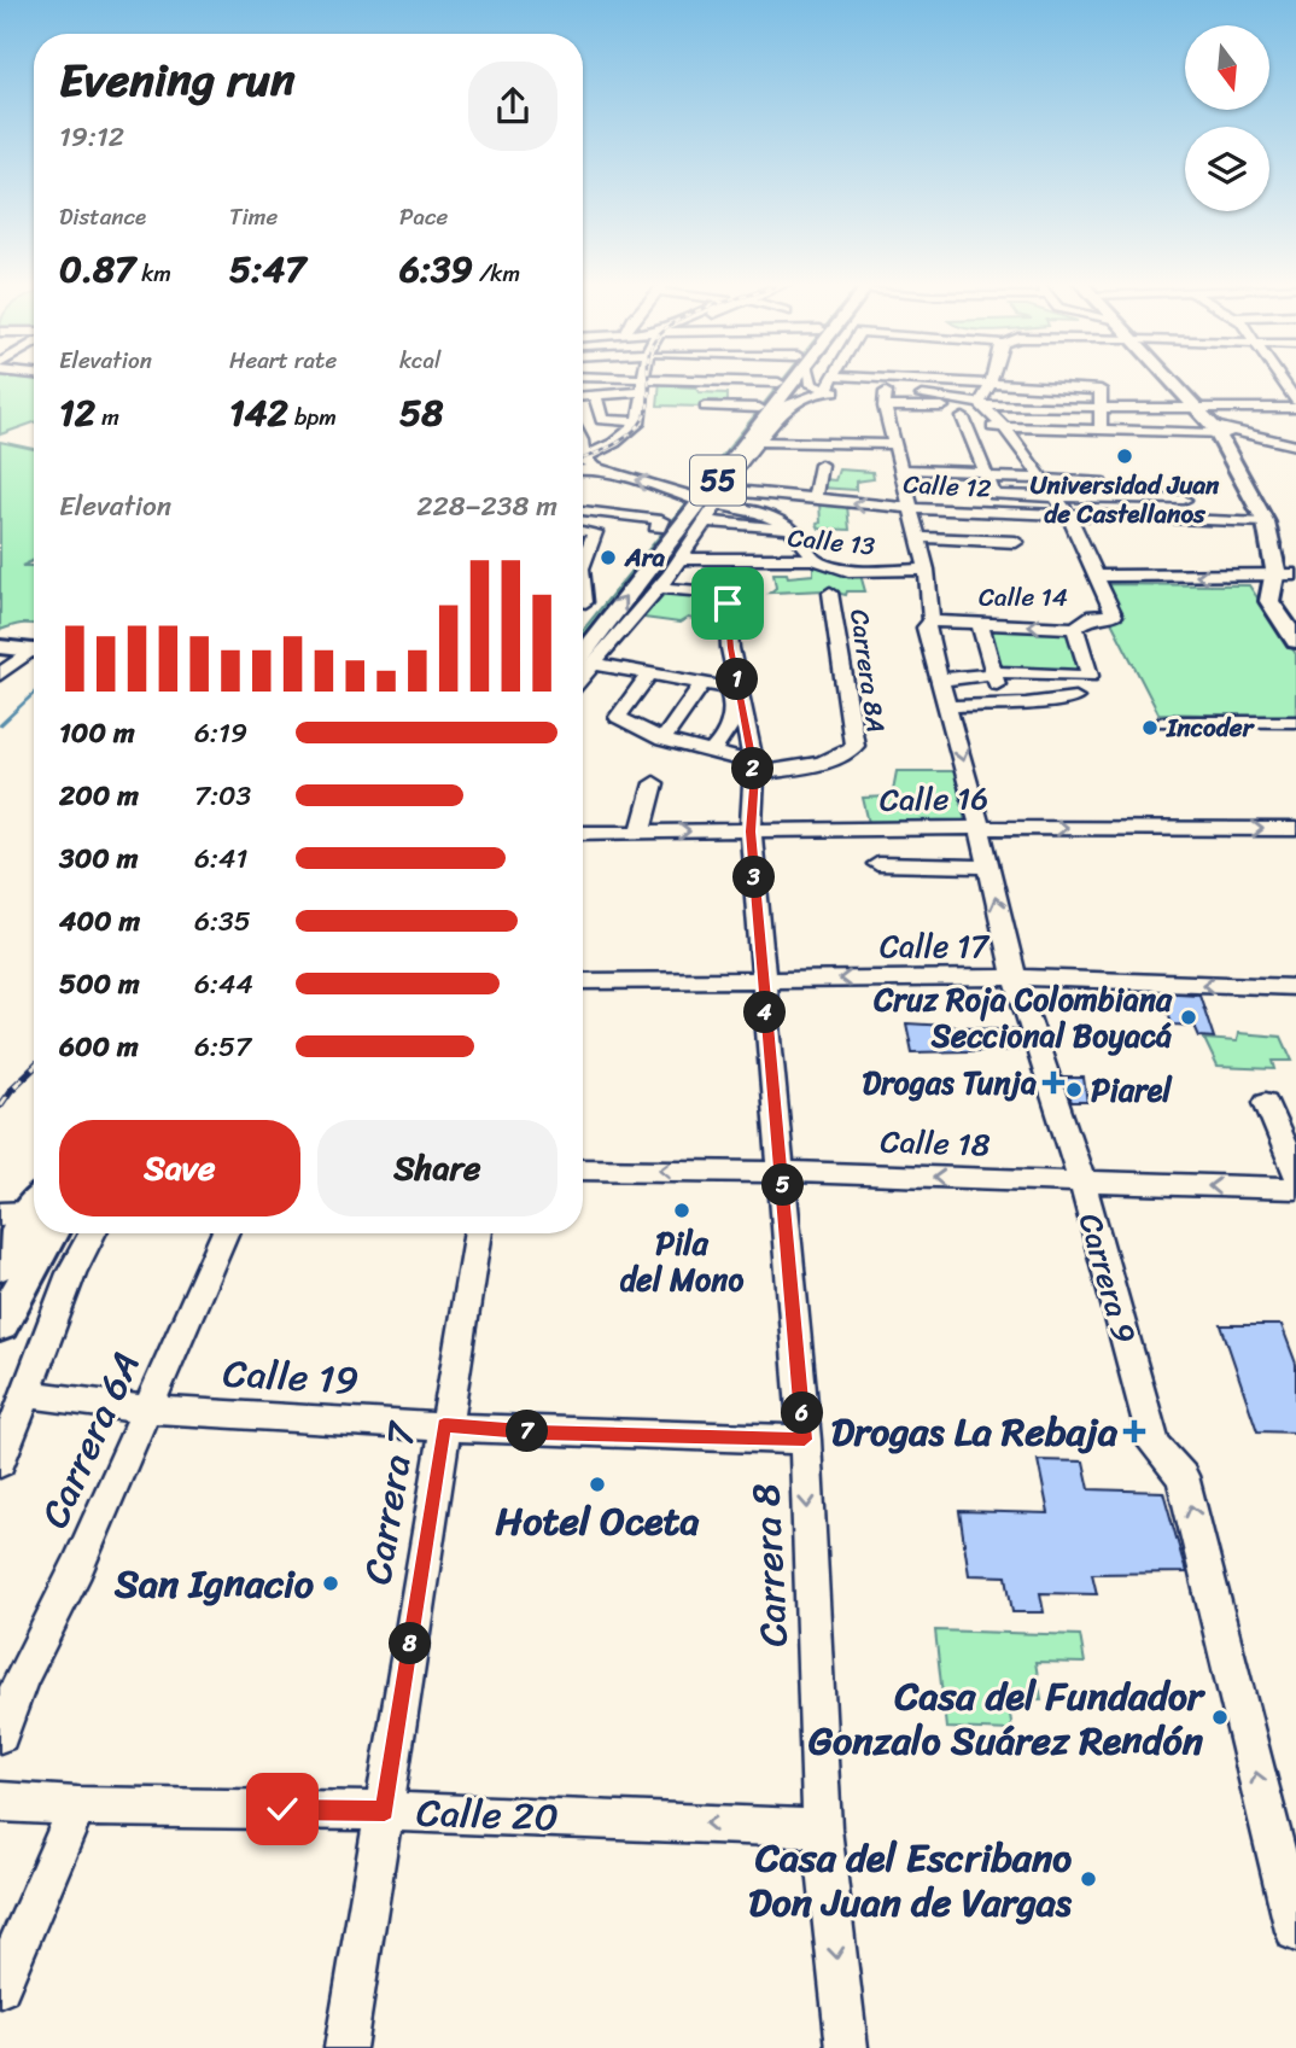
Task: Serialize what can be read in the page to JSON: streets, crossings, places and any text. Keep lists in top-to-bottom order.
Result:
{
  "streets": {
    "main road": ["55"],
    "street": [
      "Calle 12",
      "Calle 13",
      "Calle 14",
      "Carrera 8A",
      "Calle 16",
      "Calle 17",
      "Calle 18",
      "Carrera 9",
      "Calle 19",
      "Carrera 6A",
      "Carrera 7",
      "Carrera 8",
      "Calle 20"
    ]
  },
  "crossings": [
    ["Calle 14", "Carrera 9"],
    ["Carrera 8A", "Carrera 8"],
    ["Calle 16", "Carrera 9"],
    ["Calle 16", "Carrera 8"],
    ["Calle 17", "Carrera 9"],
    ["Calle 17", "Carrera 8"],
    ["Calle 18", "Carrera 9"],
    ["Calle 18", "Carrera 8"],
    ["Calle 19", "Carrera 6A"],
    ["Calle 19", "Carrera 7"],
    ["Calle 19", "Carrera 8"],
    ["Carrera 7", "Calle 20"],
    ["Carrera 8", "Calle 20"]
  ],
  "one_way": [
    "Calle 17",
    "Calle 18",
    "Carrera 8",
    "Calle 20"
  ],
  "places": {
    "other": [
      "Universidad Juan de Castellanos",
      "Ara",
      "Incoder",
      "Cruz Roja Colombiana Seccional Boyacá",
      "Piarel",
      "Pila del Mono",
      "Hotel Oceta",
      "San Ignacio",
      "Casa del Fundador Gonzalo Suárez Rendón",
      "Casa del Escribano Don Juan de Vargas"
    ],
    "health": ["Drogas Tunja", "Drogas La Rebaja"]
  },
  "north": "bottom",
  "page": {
    "heading": ["Evening run", "19:12"],
    "stats": [
      ["Distance", "0.87 km"],
      ["Time", "5:47"],
      ["Pace", "6:39 /km"],
      ["Elevation", "12 m"],
      ["Heart rate", "142 bpm"],
      ["kcal", "58"]
    ],
    "chart": ["Elevation", "228–238 m"],
    "pins": [
      "1",
      "2",
      "3",
      "4",
      "5",
      "6",
      "7",
      "8"
    ],
    "list": [
      {
        "name": "100 m",
        "note": "6:19"
      },
      {
        "name": "200 m",
        "note": "7:03"
      },
      {
        "name": "300 m",
        "note": "6:41"
      },
      {
        "name": "400 m",
        "note": "6:35"
      },
      {
        "name": "500 m",
        "note": "6:44"
      },
      {
        "name": "600 m",
        "note": "6:57"
      }
    ],
    "buttons": ["Save", "Share"]
  }
}
